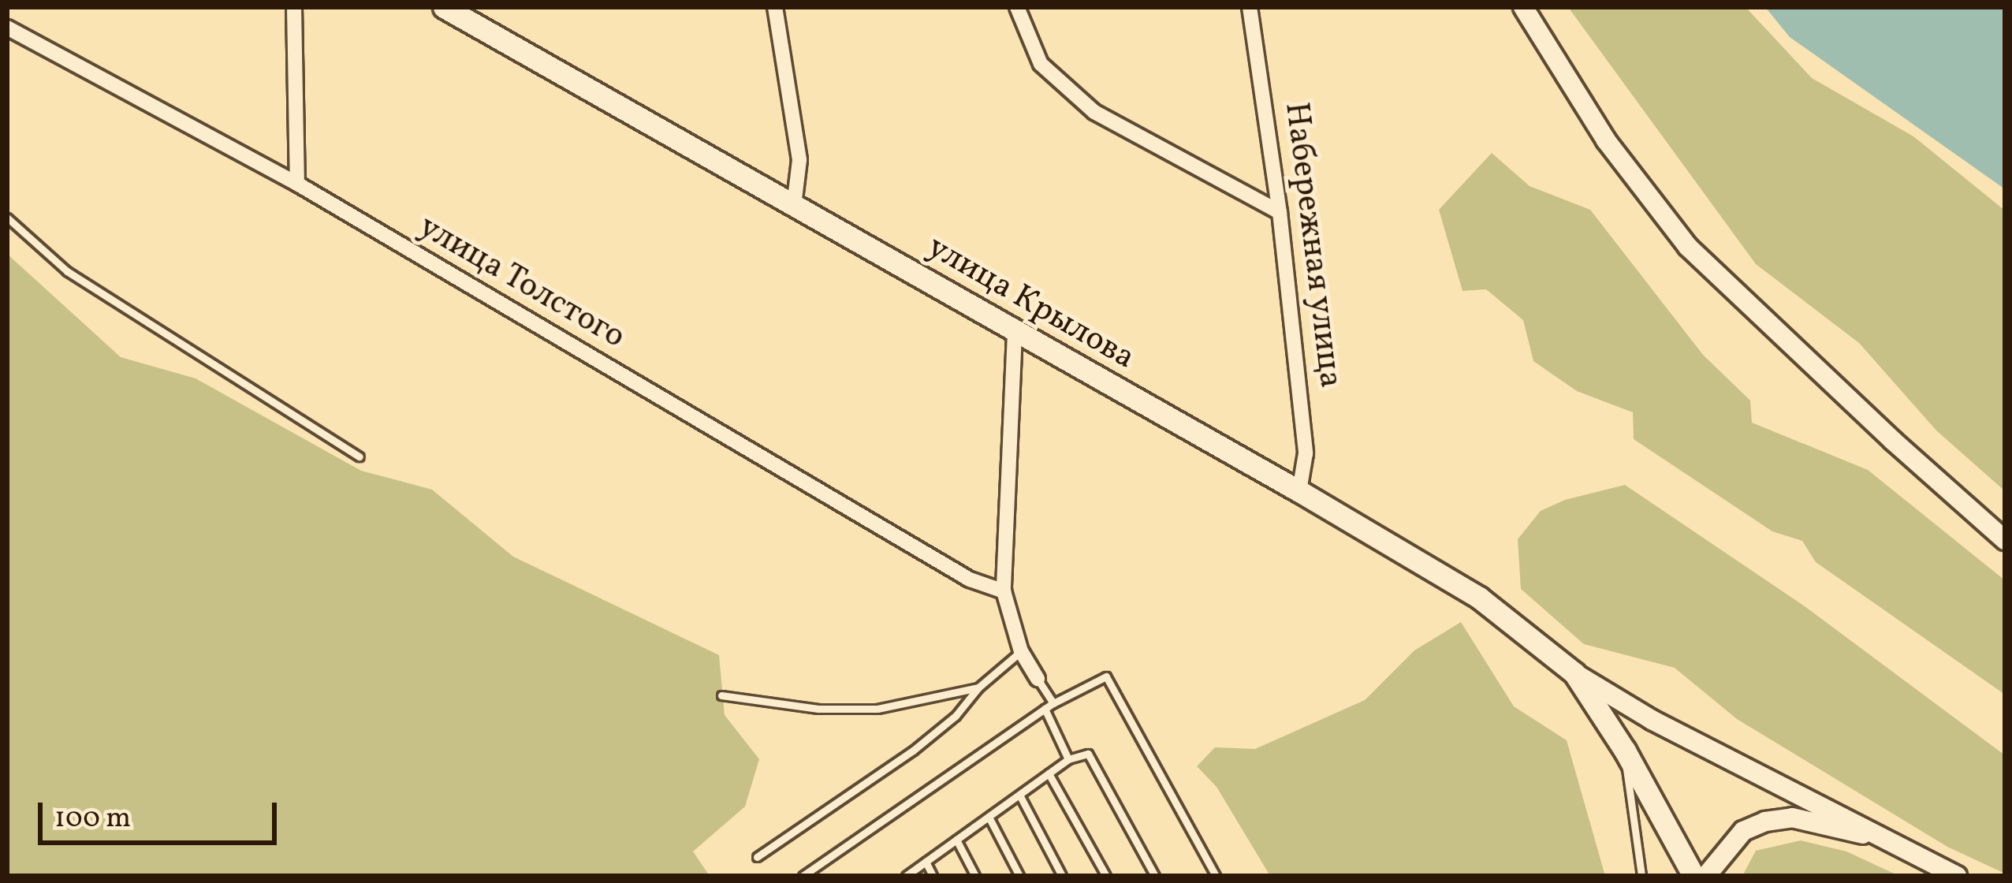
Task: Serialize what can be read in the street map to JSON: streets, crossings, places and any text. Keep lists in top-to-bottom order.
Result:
{
  "streets": {
    "main road": ["улица Крылова"],
    "street": ["Набережная улица", "улица Толстого"]
  },
  "crossings": [
    ["Набережная улица", "улица Крылова"]
  ],
  "scale_bar": "100 m"
}
